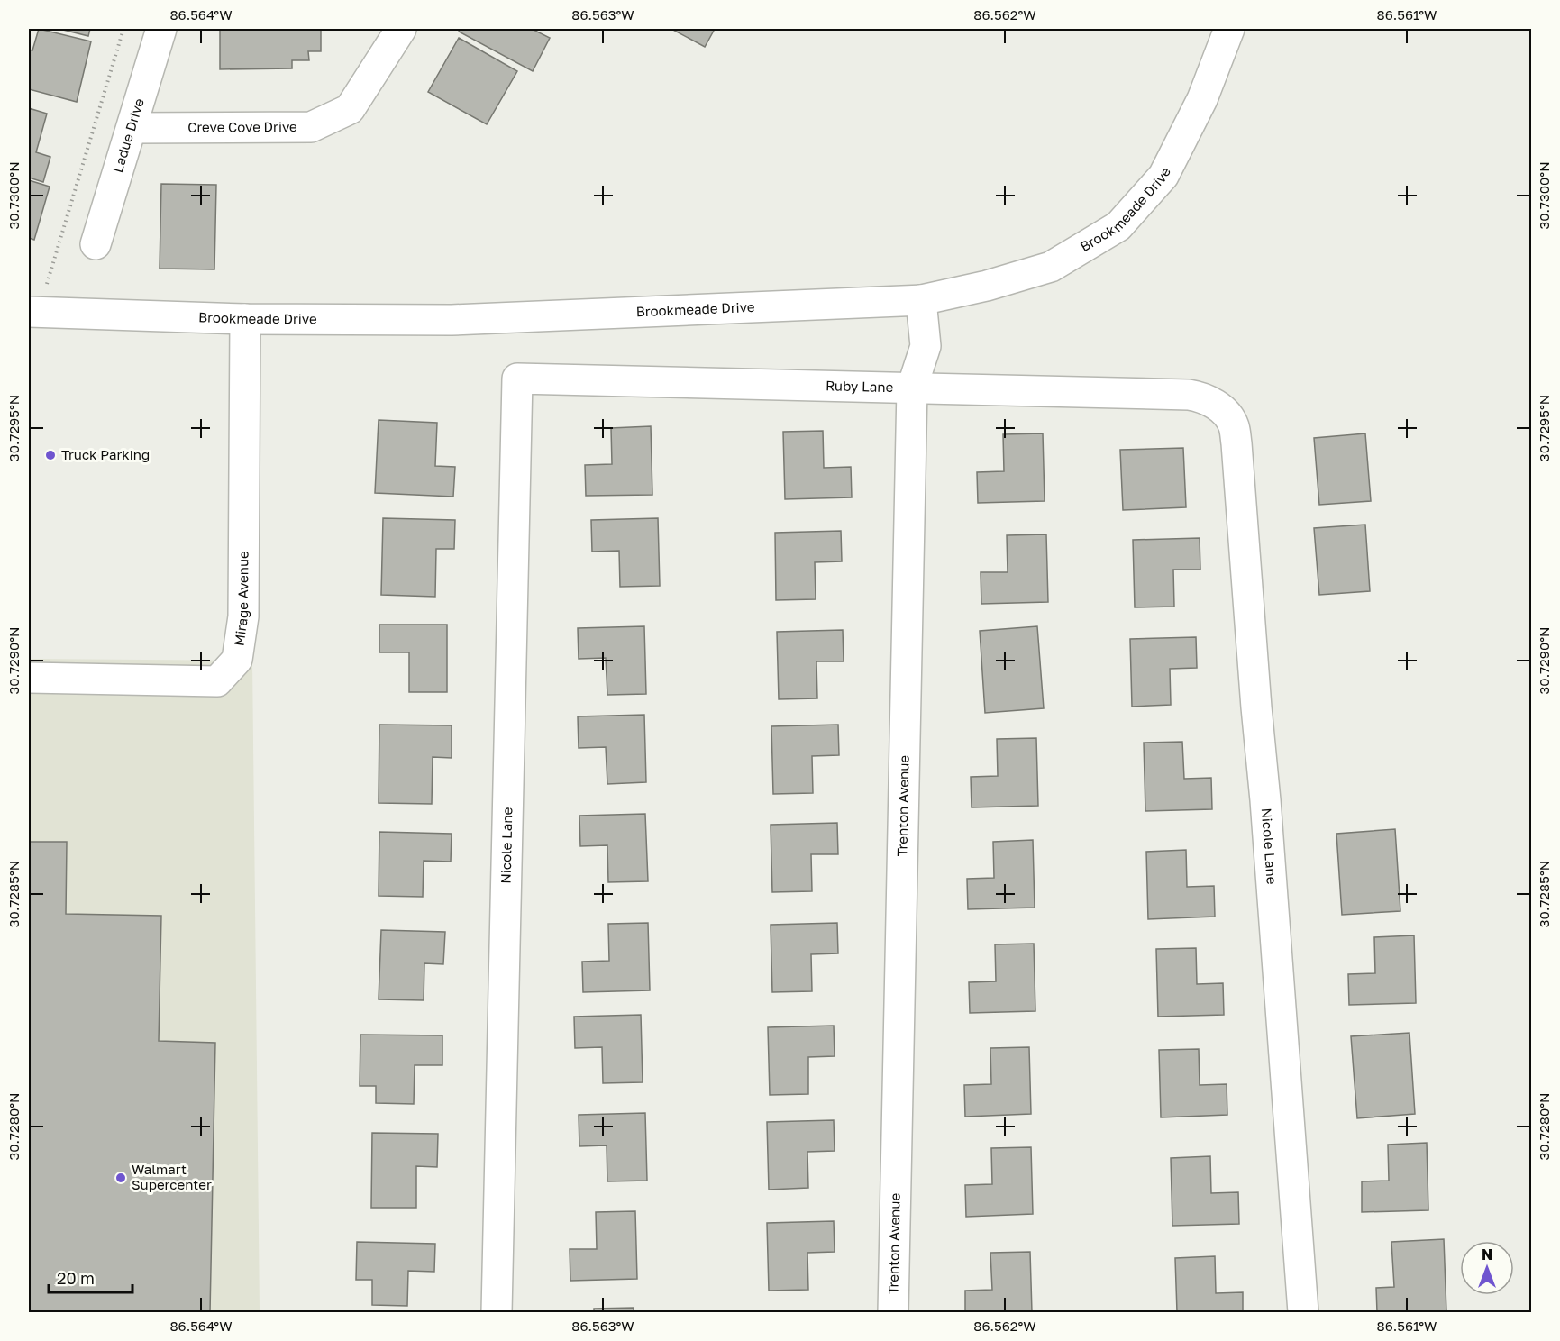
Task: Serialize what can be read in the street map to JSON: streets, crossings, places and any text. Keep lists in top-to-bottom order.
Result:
{
  "streets": {
    "street": [
      "Creve Cove Drive",
      "Ladue Drive",
      "Brookmeade Drive",
      "Ruby Lane",
      "Mirage Avenue",
      "Trenton Avenue",
      "Nicole Lane"
    ]
  },
  "crossings": [
    ["Creve Cove Drive", "Ladue Drive"],
    ["Brookmeade Drive", "Mirage Avenue"],
    ["Brookmeade Drive", "Trenton Avenue"],
    ["Ruby Lane", "Trenton Avenue"],
    ["Ruby Lane", "Nicole Lane"]
  ],
  "places": ["Truck Parking", "Walmart Supercenter"],
  "scale_bar": "20 m",
  "north": "top",
  "coordinates": [
    "86.564°W",
    "86.563°W",
    "86.562°W",
    "86.561°W",
    "30.7300°N",
    "30.7295°N",
    "30.7290°N",
    "30.7285°N",
    "30.7280°N"
  ]
}
